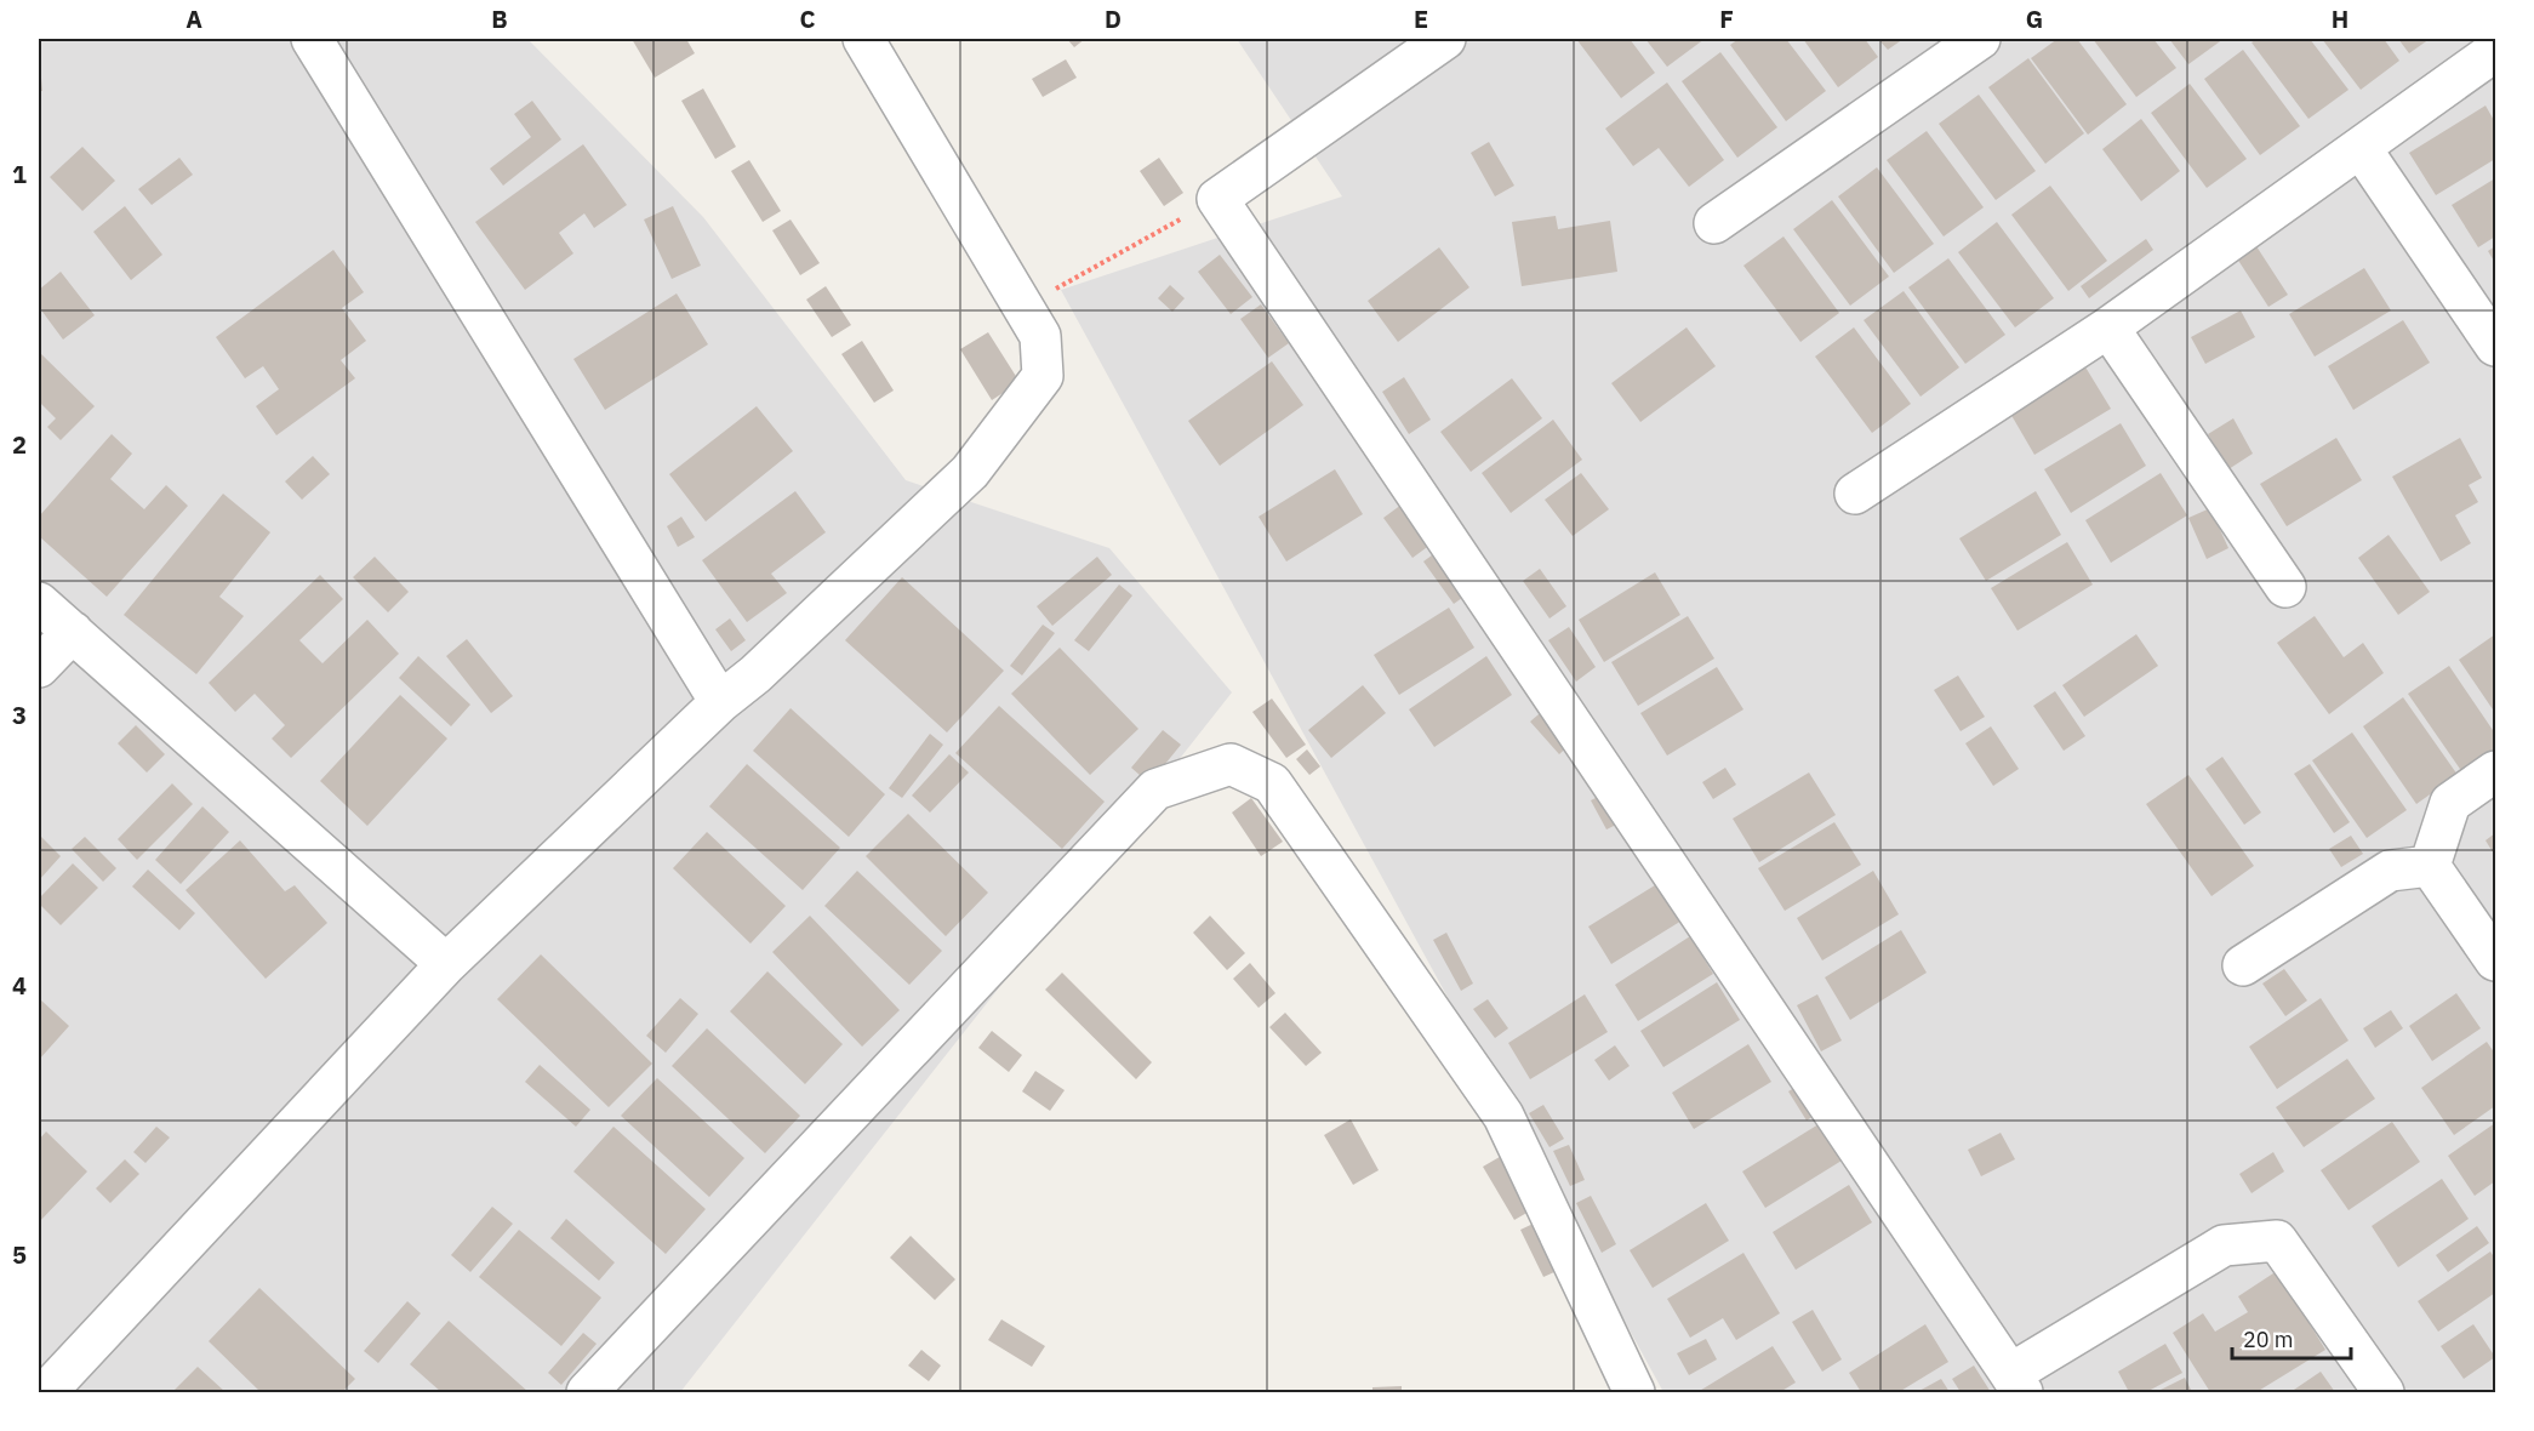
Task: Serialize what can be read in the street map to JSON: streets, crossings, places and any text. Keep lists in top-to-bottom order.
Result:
{
  "scale_bar": "20 m",
  "grid": {
    "columns": [
      "A",
      "B",
      "C",
      "D",
      "E",
      "F",
      "G",
      "H"
    ],
    "rows": [
      "1",
      "2",
      "3",
      "4",
      "5"
    ]
  }
}
